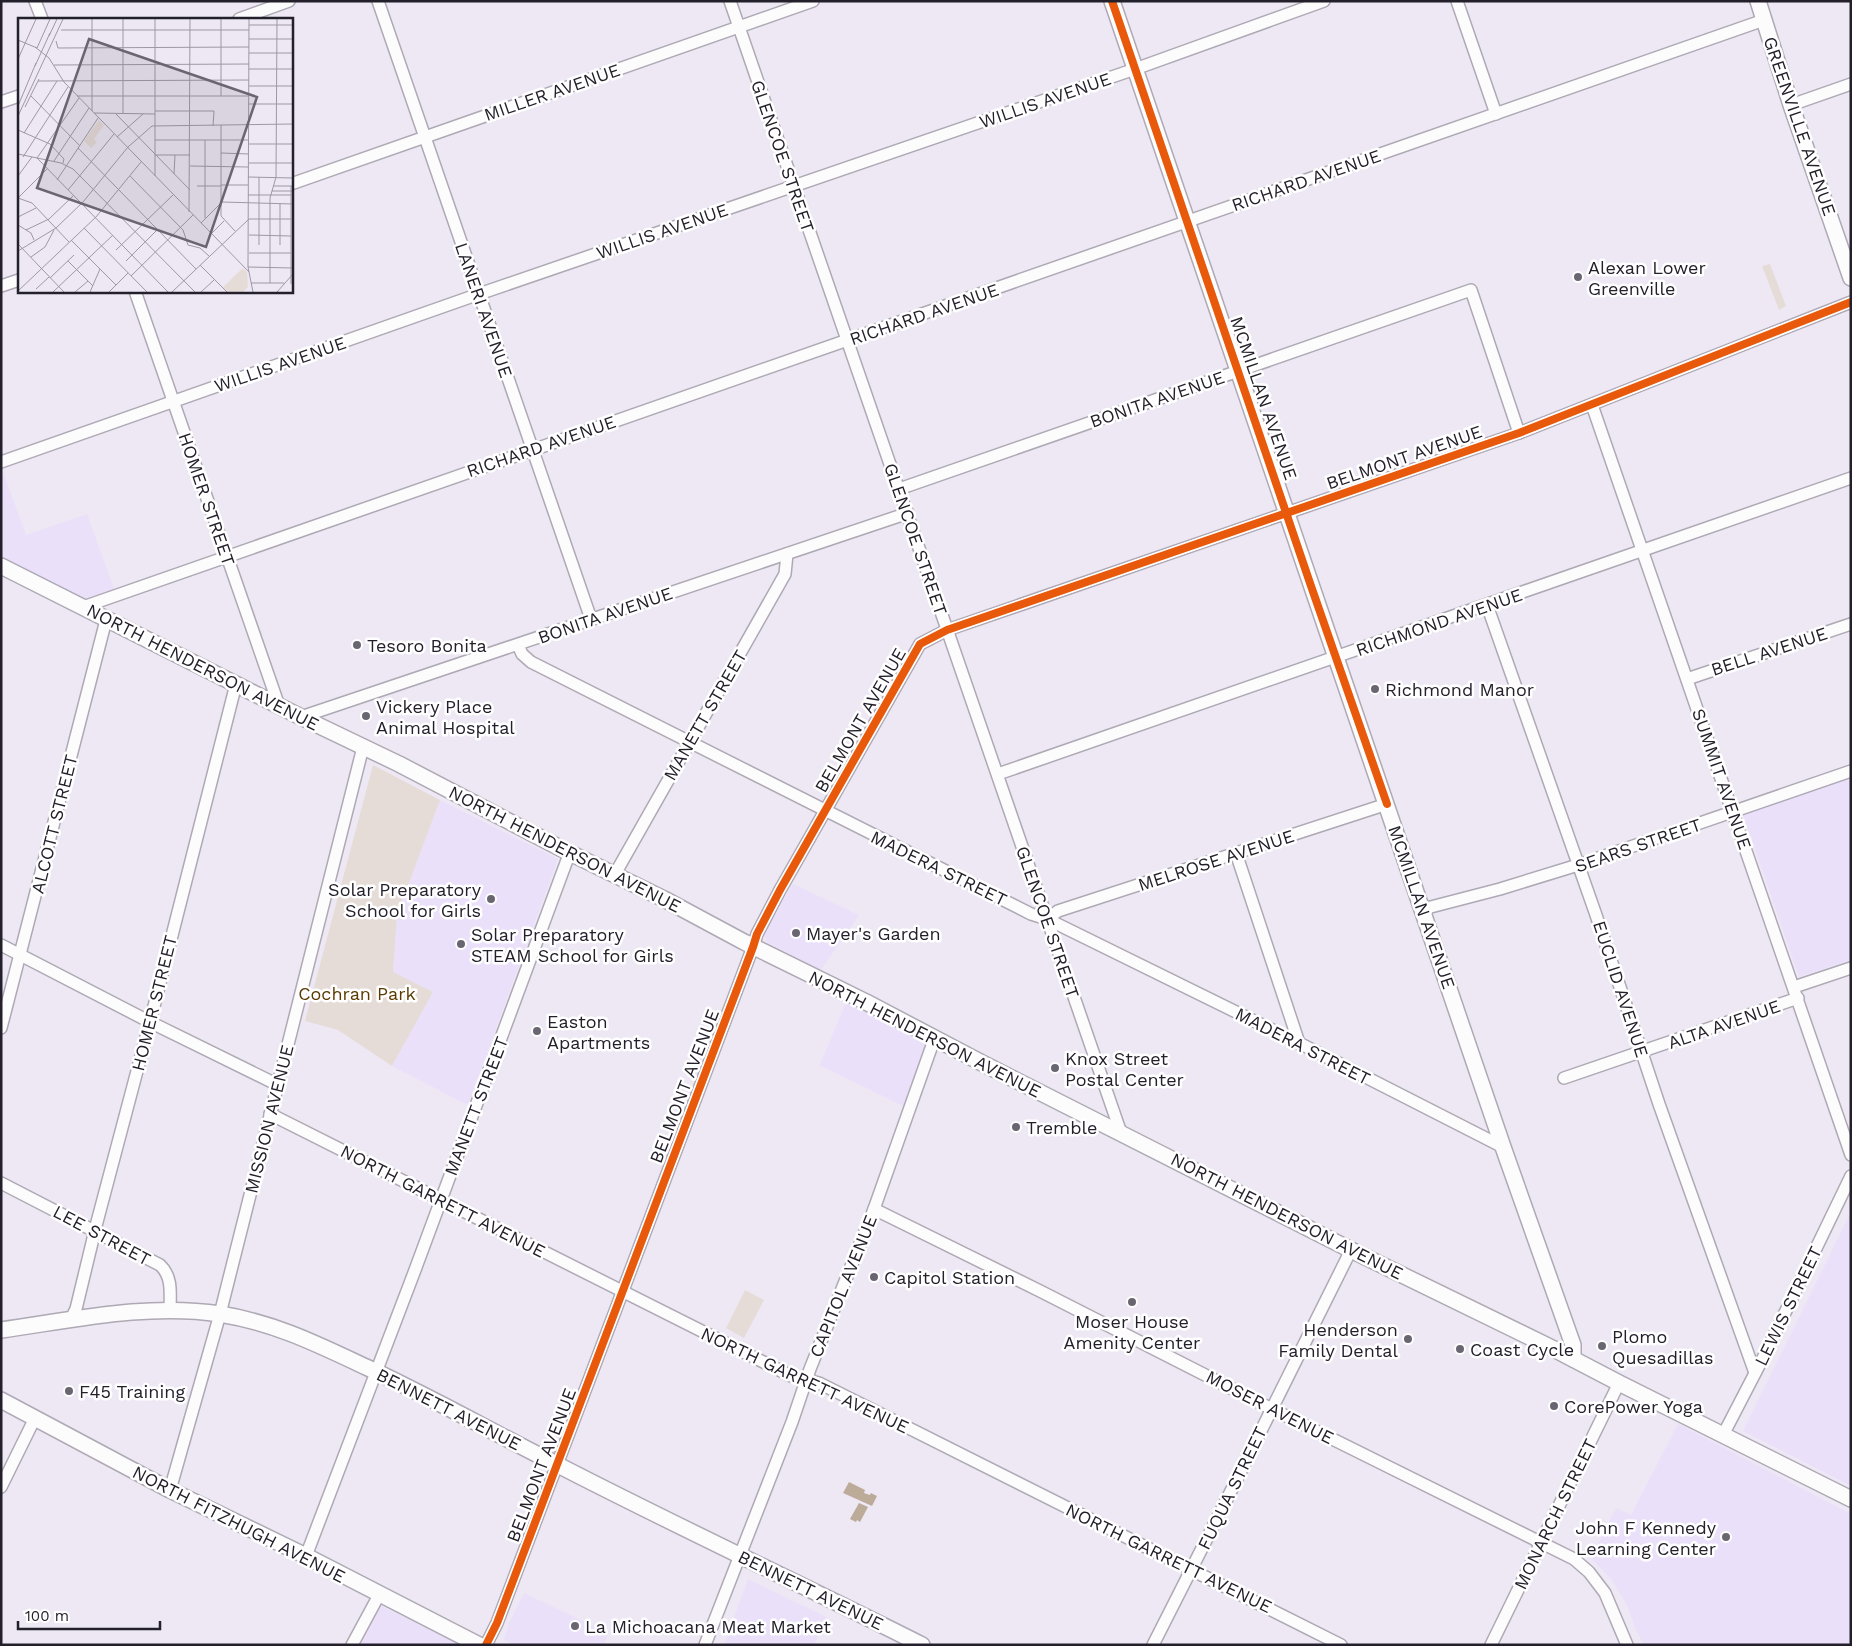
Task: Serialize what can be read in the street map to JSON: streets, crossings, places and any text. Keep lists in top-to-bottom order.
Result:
{
  "streets": {
    "street": [
      "MILLER AVENUE",
      "WILLIS AVENUE",
      "GREENVILLE AVENUE",
      "GLENCOE STREET",
      "RICHARD AVENUE",
      "LANERI AVENUE",
      "MCMILLAN AVENUE",
      "BONITA AVENUE",
      "BELMONT AVENUE",
      "HOMER STREET",
      "RICHMOND AVENUE",
      "BELL AVENUE",
      "NORTH HENDERSON AVENUE",
      "MANETT STREET",
      "SUMMIT AVENUE",
      "ALCOTT STREET",
      "SEARS STREET",
      "MELROSE AVENUE",
      "MADERA STREET",
      "EUCLID AVENUE",
      "ALTA AVENUE",
      "MISSION AVENUE",
      "NORTH GARRETT AVENUE",
      "LEE STREET",
      "CAPITOL AVENUE",
      "LEWIS STREET",
      "MOSER AVENUE",
      "BENNETT AVENUE",
      "FUQUA STREET",
      "MONARCH STREET",
      "NORTH FITZHUGH AVENUE"
    ]
  },
  "crossings": [
    ["MILLER AVENUE", "GLENCOE STREET"],
    ["MILLER AVENUE", "LANERI AVENUE"],
    ["WILLIS AVENUE", "GLENCOE STREET"],
    ["WILLIS AVENUE", "LANERI AVENUE"],
    ["WILLIS AVENUE", "MCMILLAN AVENUE"],
    ["WILLIS AVENUE", "HOMER STREET"],
    ["GREENVILLE AVENUE", "RICHARD AVENUE"],
    ["GLENCOE STREET", "RICHARD AVENUE"],
    ["GLENCOE STREET", "BONITA AVENUE"],
    ["GLENCOE STREET", "BELMONT AVENUE"],
    ["GLENCOE STREET", "RICHMOND AVENUE"],
    ["GLENCOE STREET", "NORTH HENDERSON AVENUE"],
    ["GLENCOE STREET", "MELROSE AVENUE"],
    ["GLENCOE STREET", "MADERA STREET"],
    ["RICHARD AVENUE", "LANERI AVENUE"],
    ["RICHARD AVENUE", "MCMILLAN AVENUE"],
    ["RICHARD AVENUE", "HOMER STREET"],
    ["RICHARD AVENUE", "NORTH HENDERSON AVENUE"],
    ["LANERI AVENUE", "BONITA AVENUE"],
    ["MCMILLAN AVENUE", "BONITA AVENUE"],
    ["MCMILLAN AVENUE", "BELMONT AVENUE"],
    ["MCMILLAN AVENUE", "RICHMOND AVENUE"],
    ["MCMILLAN AVENUE", "NORTH HENDERSON AVENUE"],
    ["MCMILLAN AVENUE", "SEARS STREET"],
    ["MCMILLAN AVENUE", "MELROSE AVENUE"],
    ["MCMILLAN AVENUE", "MADERA STREET"],
    ["BONITA AVENUE", "BELMONT AVENUE"],
    ["BONITA AVENUE", "NORTH HENDERSON AVENUE"],
    ["BONITA AVENUE", "MANETT STREET"],
    ["BONITA AVENUE", "MADERA STREET"],
    ["BELMONT AVENUE", "NORTH HENDERSON AVENUE"],
    ["BELMONT AVENUE", "SUMMIT AVENUE"],
    ["BELMONT AVENUE", "MADERA STREET"],
    ["BELMONT AVENUE", "NORTH GARRETT AVENUE"],
    ["BELMONT AVENUE", "BENNETT AVENUE"],
    ["HOMER STREET", "NORTH HENDERSON AVENUE"],
    ["HOMER STREET", "LEE STREET"],
    ["HOMER STREET", "BENNETT AVENUE"],
    ["RICHMOND AVENUE", "SUMMIT AVENUE"],
    ["RICHMOND AVENUE", "EUCLID AVENUE"],
    ["BELL AVENUE", "SUMMIT AVENUE"],
    ["NORTH HENDERSON AVENUE", "MANETT STREET"],
    ["NORTH HENDERSON AVENUE", "ALCOTT STREET"],
    ["NORTH HENDERSON AVENUE", "MISSION AVENUE"],
    ["NORTH HENDERSON AVENUE", "CAPITOL AVENUE"],
    ["NORTH HENDERSON AVENUE", "LEWIS STREET"],
    ["NORTH HENDERSON AVENUE", "FUQUA STREET"],
    ["NORTH HENDERSON AVENUE", "MONARCH STREET"],
    ["MANETT STREET", "MADERA STREET"],
    ["MANETT STREET", "NORTH GARRETT AVENUE"],
    ["MANETT STREET", "BENNETT AVENUE"],
    ["MANETT STREET", "NORTH FITZHUGH AVENUE"],
    ["SUMMIT AVENUE", "SEARS STREET"],
    ["SUMMIT AVENUE", "ALTA AVENUE"],
    ["SEARS STREET", "EUCLID AVENUE"],
    ["MELROSE AVENUE", "MADERA STREET"],
    ["EUCLID AVENUE", "ALTA AVENUE"],
    ["EUCLID AVENUE", "LEWIS STREET"],
    ["MISSION AVENUE", "NORTH GARRETT AVENUE"],
    ["MISSION AVENUE", "BENNETT AVENUE"],
    ["MISSION AVENUE", "NORTH FITZHUGH AVENUE"],
    ["NORTH GARRETT AVENUE", "CAPITOL AVENUE"],
    ["NORTH GARRETT AVENUE", "FUQUA STREET"],
    ["LEE STREET", "BENNETT AVENUE"],
    ["CAPITOL AVENUE", "MOSER AVENUE"],
    ["CAPITOL AVENUE", "BENNETT AVENUE"],
    ["MOSER AVENUE", "FUQUA STREET"],
    ["MOSER AVENUE", "MONARCH STREET"]
  ],
  "parks": ["Cochran Park"],
  "places": [
    "Alexan Lower Greenville",
    "Tesoro Bonita",
    "Richmond Manor",
    "Vickery Place Animal Hospital",
    "Solar Preparatory School for Girls",
    "Mayer's Garden",
    "Solar Preparatory STEAM School for Girls",
    "Easton Apartments",
    "Knox Street Postal Center",
    "Tremble",
    "Capitol Station",
    "Moser House Amenity Center",
    "Henderson Family Dental",
    "Plomo Quesadillas",
    "Coast Cycle",
    "F45 Training",
    "CorePower Yoga",
    "John F Kennedy Learning Center",
    "La Michoacana Meat Market"
  ],
  "scale_bar": "100 m"
}
